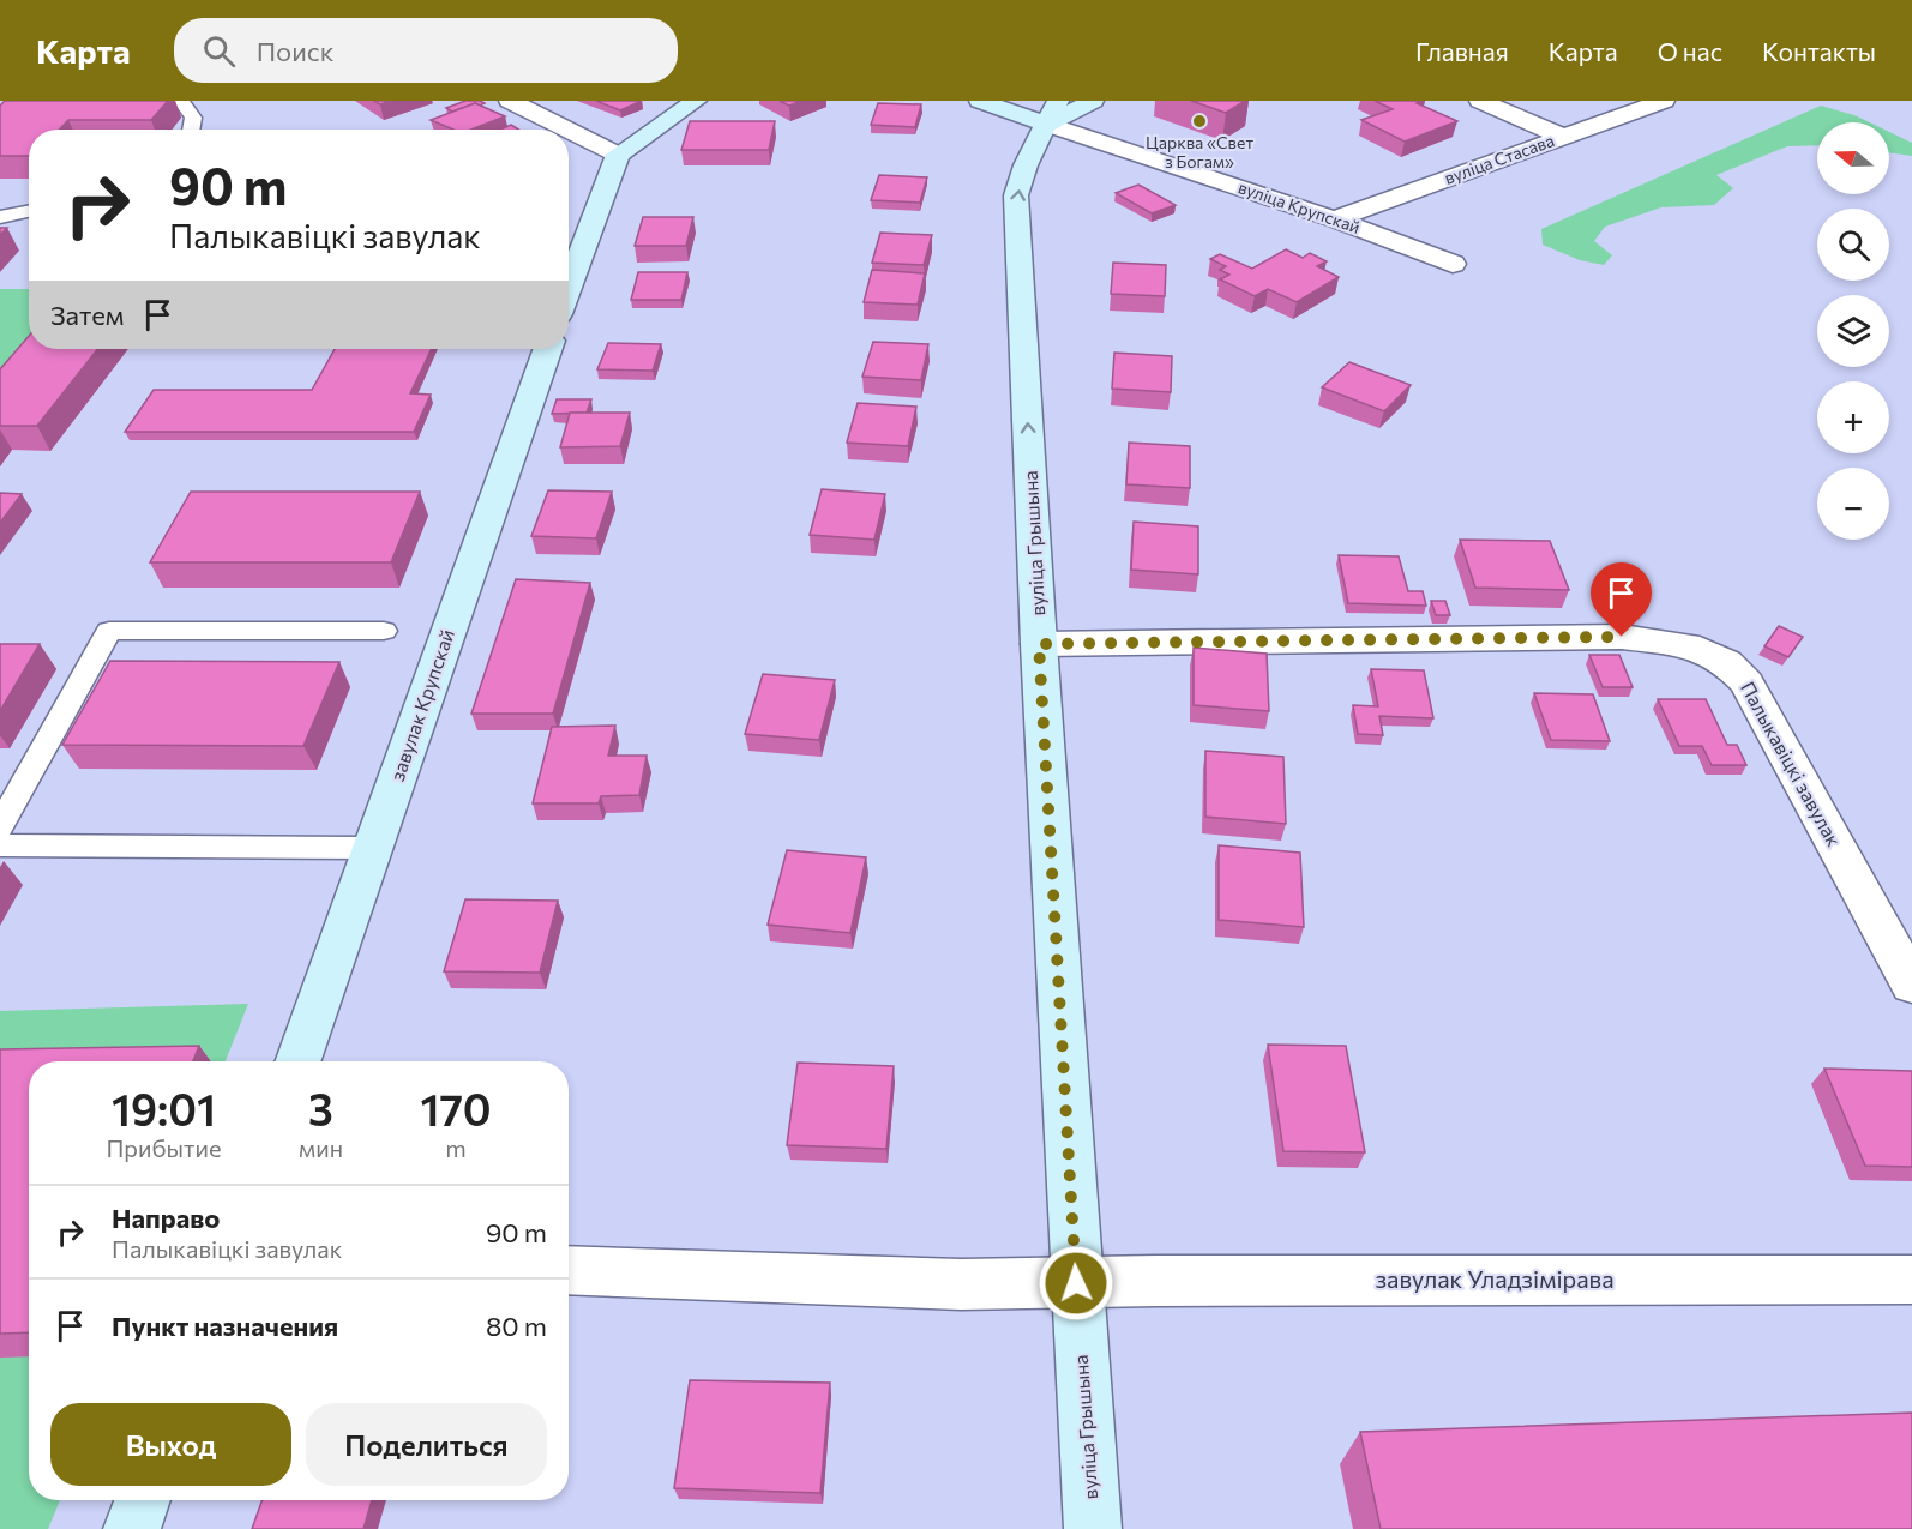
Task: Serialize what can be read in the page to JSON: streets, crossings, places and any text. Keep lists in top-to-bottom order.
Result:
{
  "streets": {
    "main road": ["вуліца Крупскай", "вуліца Грышына", "завулак Крупскай"],
    "street": ["вуліца Стасава", "Палыкавіцкі завулак", "завулак Уладзімірава"]
  },
  "crossings": [
    ["вуліца Стасава", "вуліца Крупскай"],
    ["вуліца Крупскай", "вуліца Грышына"],
    ["вуліца Грышына", "Палыкавіцкі завулак"],
    ["вуліца Грышына", "завулак Уладзімірава"]
  ],
  "one_way": ["вуліца Грышына"],
  "places": ["Царква «Свет з Богам»"],
  "north": "left",
  "page": {
    "header": "Карта",
    "search": "Поиск",
    "nav": [
      "Главная",
      "Карта",
      "О нас",
      "Контакты"
    ],
    "map_buttons": ["+", "−"],
    "turn": ["90 m", "Палыкавіцкі завулак"],
    "then": "Затем",
    "eta": [
      "19:01",
      "Прибытие",
      "3",
      "мин",
      "170",
      "m"
    ],
    "list": [
      {
        "name": "Направо",
        "note": "Палыкавіцкі завулак",
        "value": "90 m"
      },
      {
        "name": "Пункт назначения",
        "value": "80 m"
      }
    ],
    "buttons": ["Выход", "Поделиться"]
  }
}
